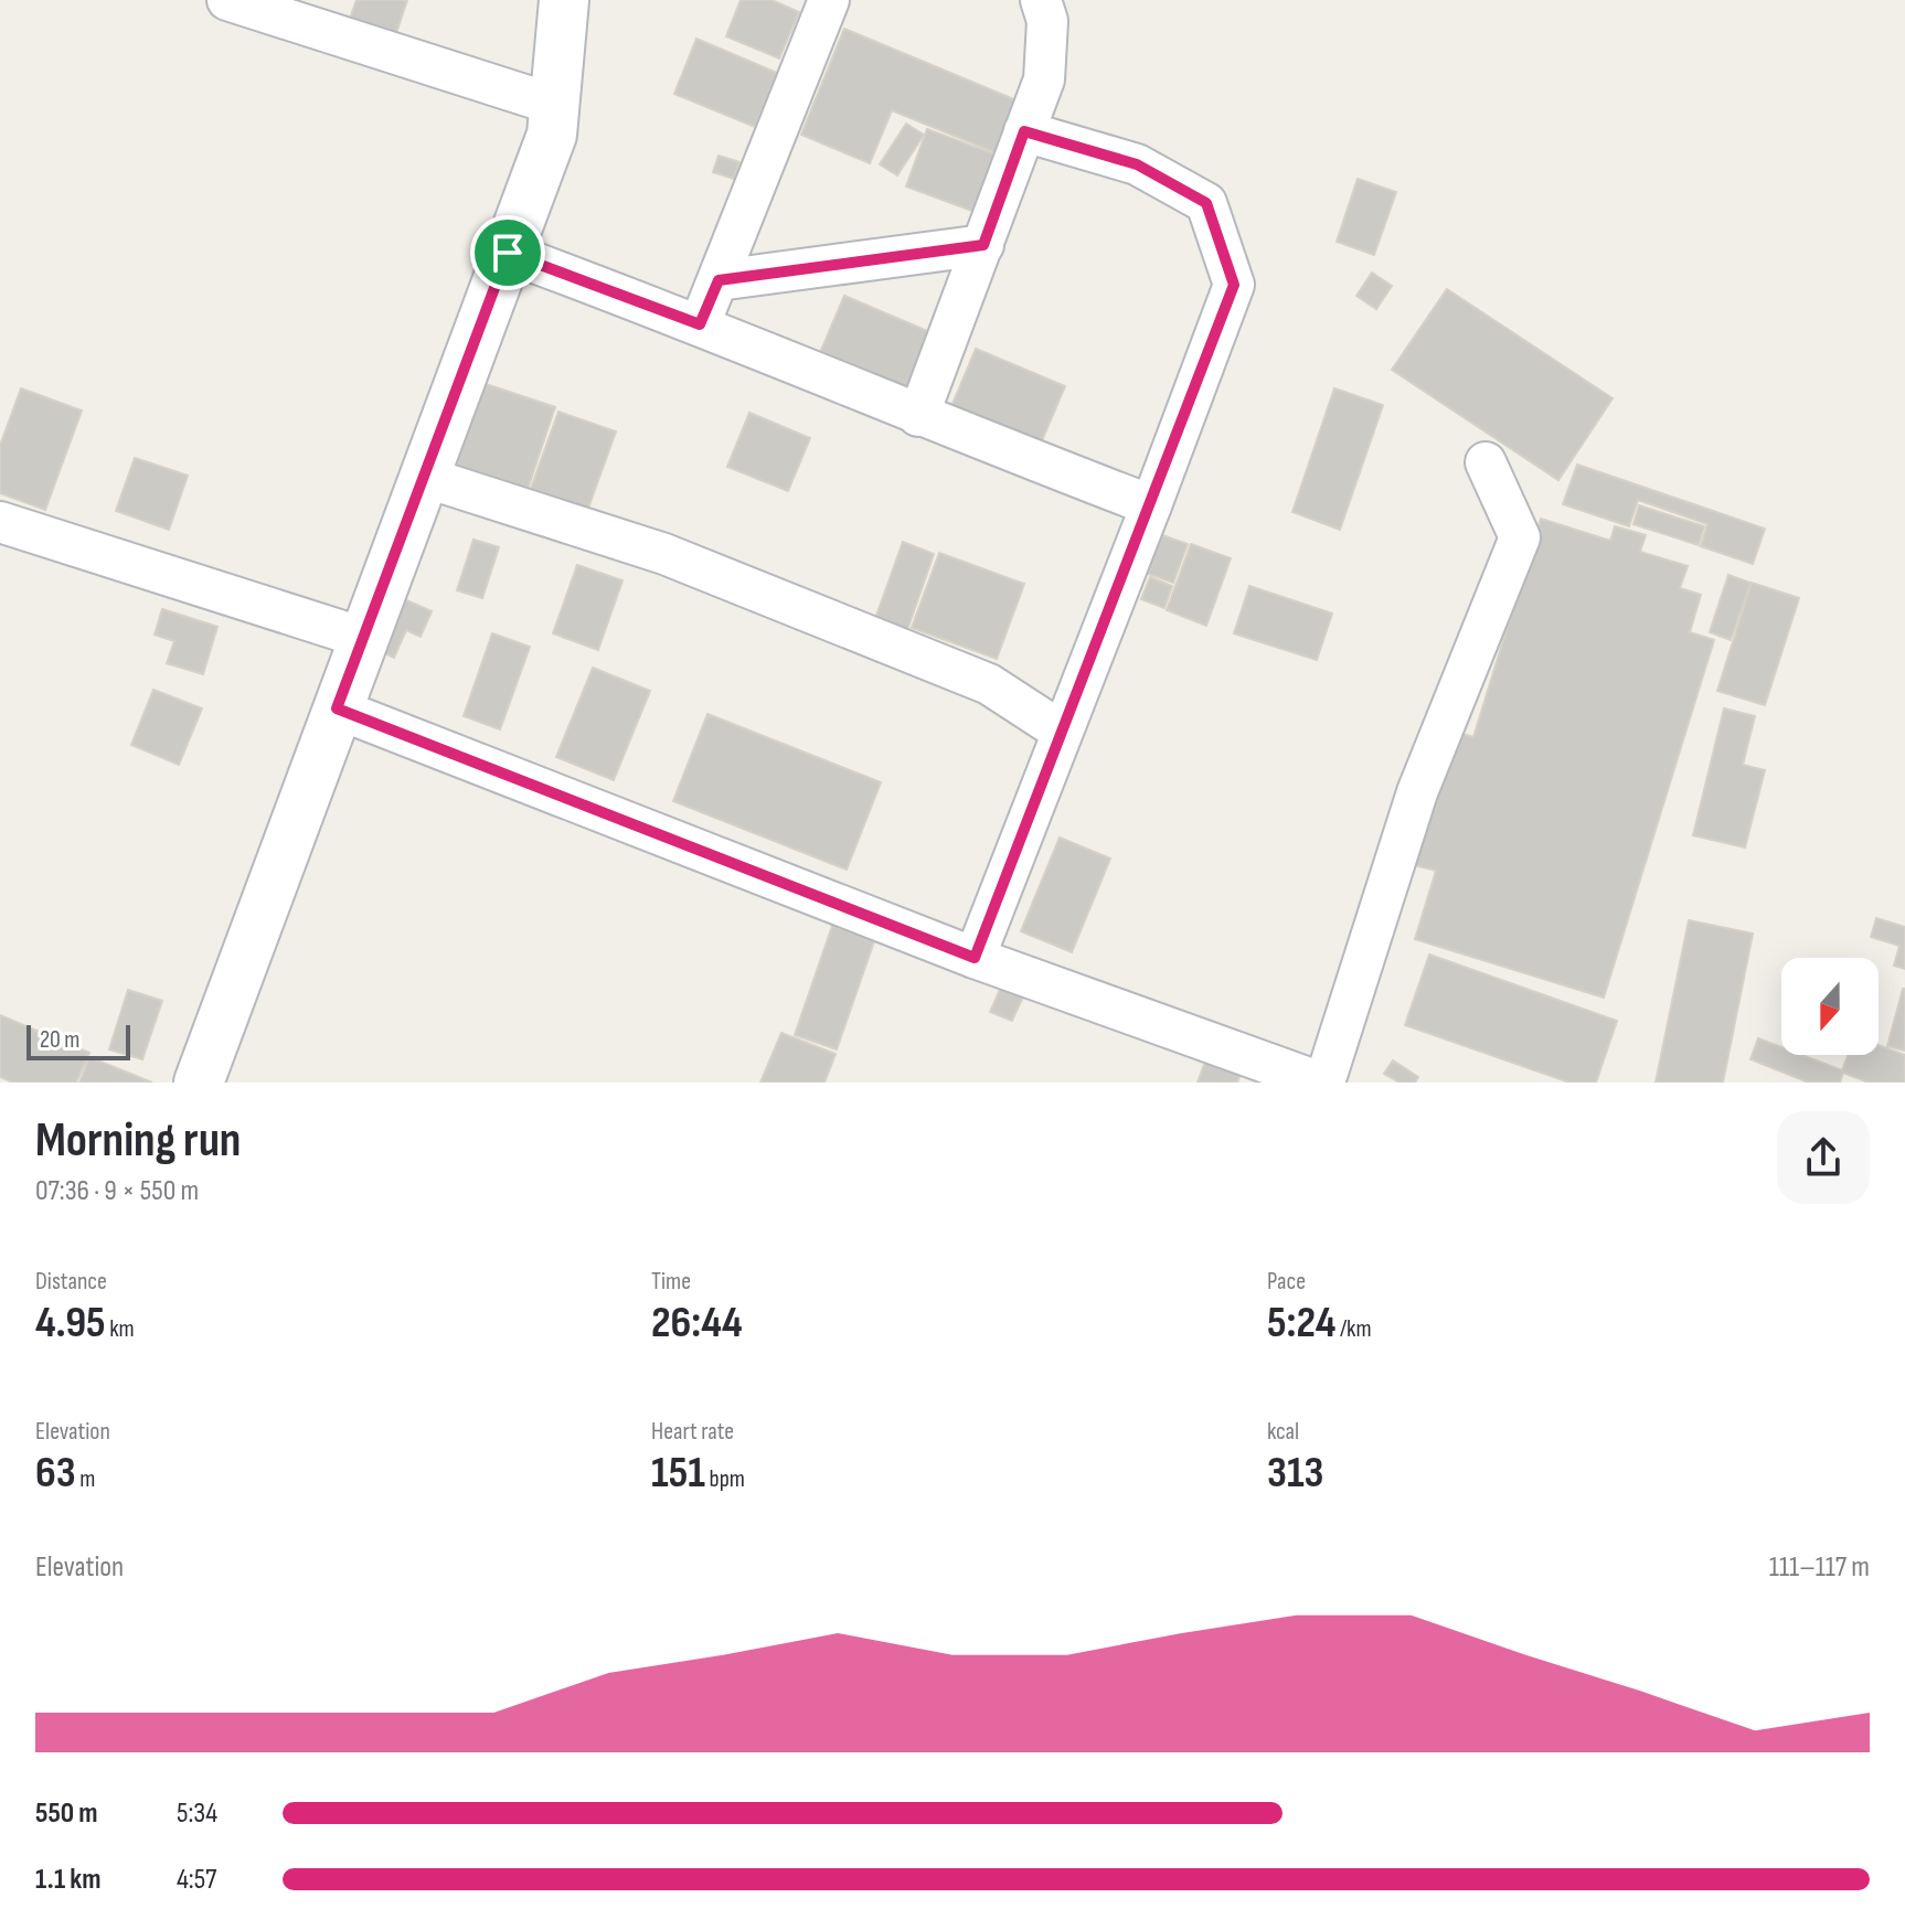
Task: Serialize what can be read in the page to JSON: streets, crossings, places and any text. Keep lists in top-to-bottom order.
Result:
{
  "scale_bar": "20 m",
  "north": "bottom",
  "page": {
    "scale": "20 m",
    "heading": ["Morning run", "07:36 · 9 × 550 m"],
    "stats": [
      ["Distance", "4.95 km"],
      ["Time", "26:44"],
      ["Pace", "5:24 /km"],
      ["Elevation", "63 m"],
      ["Heart rate", "151 bpm"],
      ["kcal", "313"]
    ],
    "chart": ["Elevation", "111–117 m"],
    "list": [
      {
        "name": "550 m",
        "note": "5:34"
      },
      {
        "name": "1.1 km",
        "note": "4:57"
      }
    ]
  }
}
